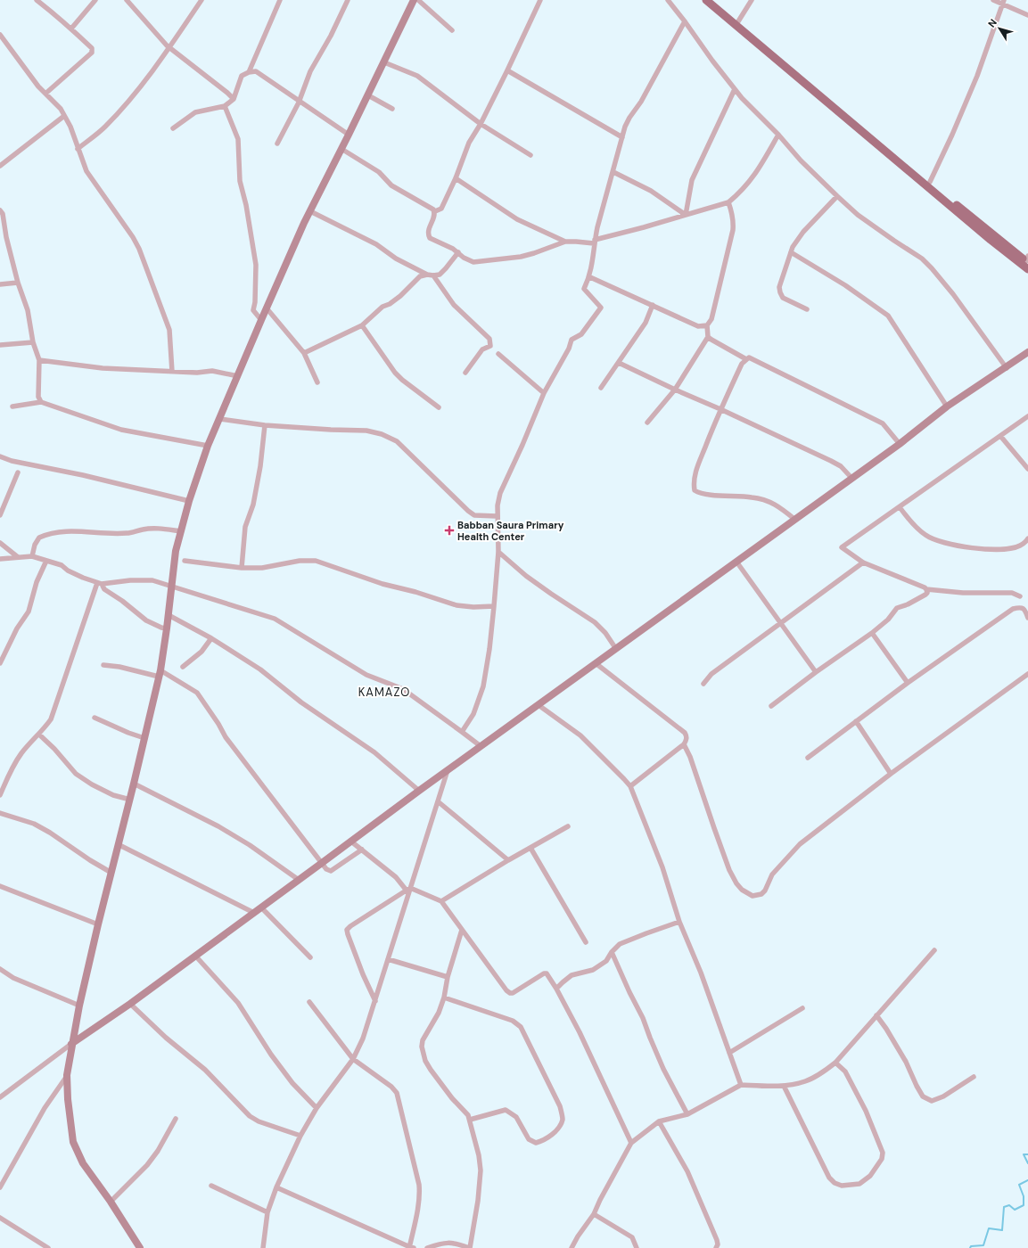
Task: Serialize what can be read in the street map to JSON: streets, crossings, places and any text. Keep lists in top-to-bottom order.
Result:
{
  "districts": ["KAMAZO"],
  "places": {
    "health": ["Babban Saura Primary Health Center"]
  },
  "north": "top left"
}
